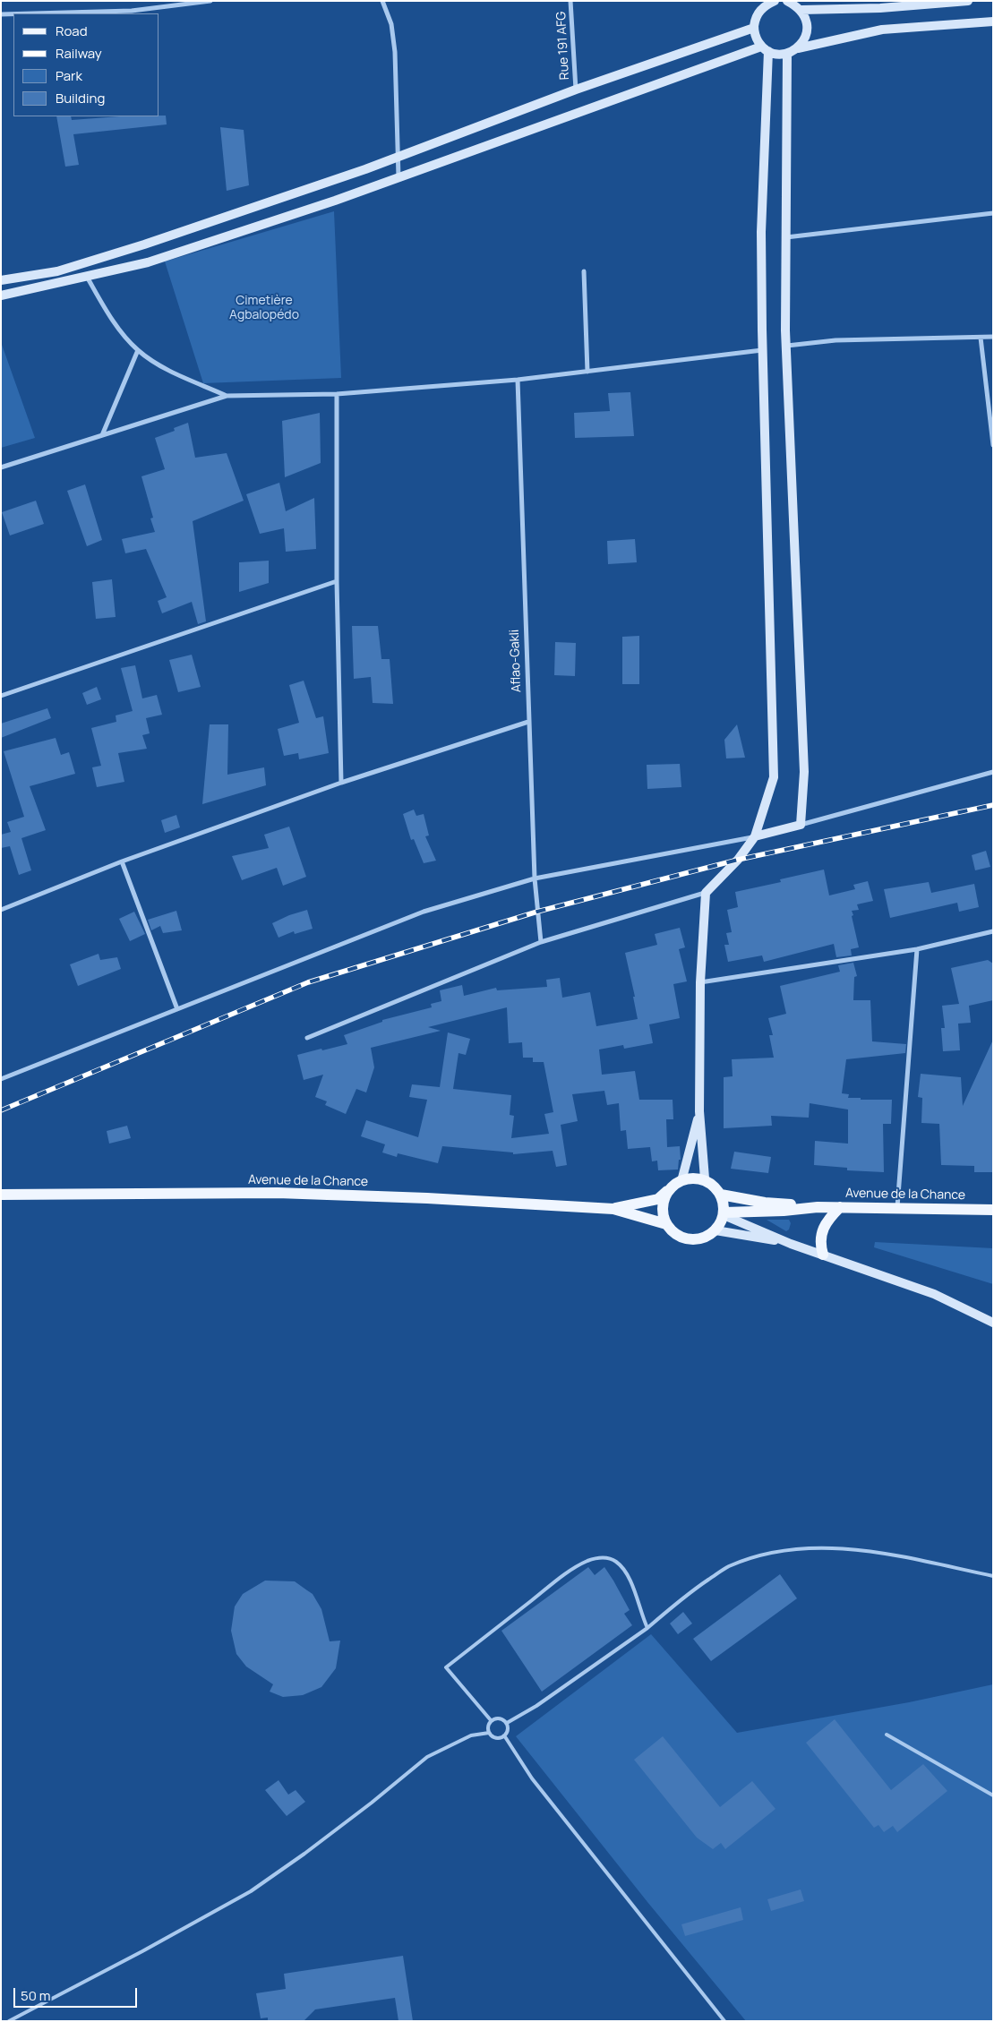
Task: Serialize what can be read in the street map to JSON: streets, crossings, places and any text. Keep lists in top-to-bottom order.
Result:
{
  "streets": {
    "main road": ["Avenue de la Chance"],
    "street": ["Rue 191 AFG", "Aflao-Gakli"]
  },
  "parks": ["Cimetière Agbalopédo"],
  "legend": [
    "Road",
    "Railway",
    "Park",
    "Building"
  ],
  "scale_bar": "50 m"
}
